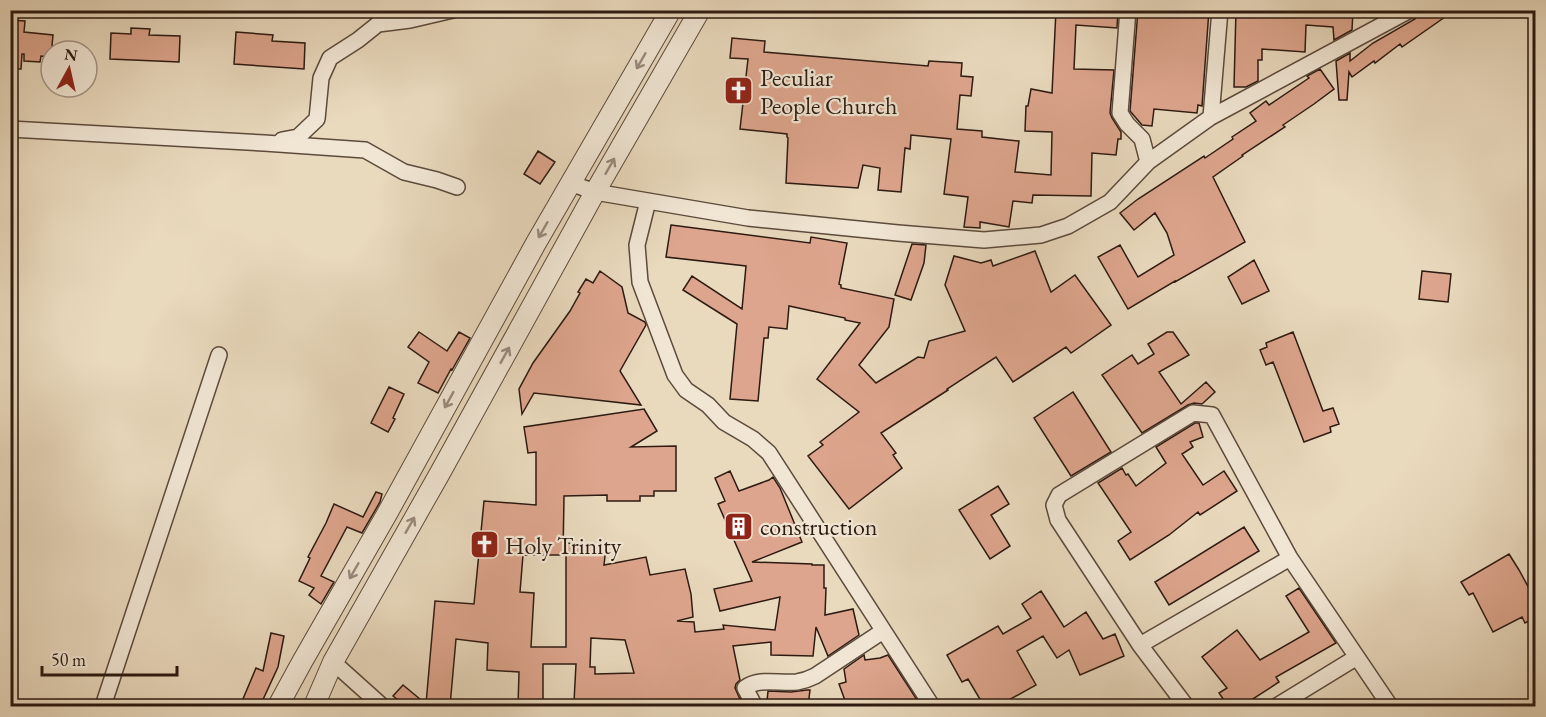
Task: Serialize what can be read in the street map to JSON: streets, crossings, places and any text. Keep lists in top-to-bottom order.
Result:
{
  "places": {
    "church": ["Peculiar People Church", "Holy Trinity"],
    "building": ["construction"]
  },
  "scale_bar": "50 m",
  "north": "top"
}
